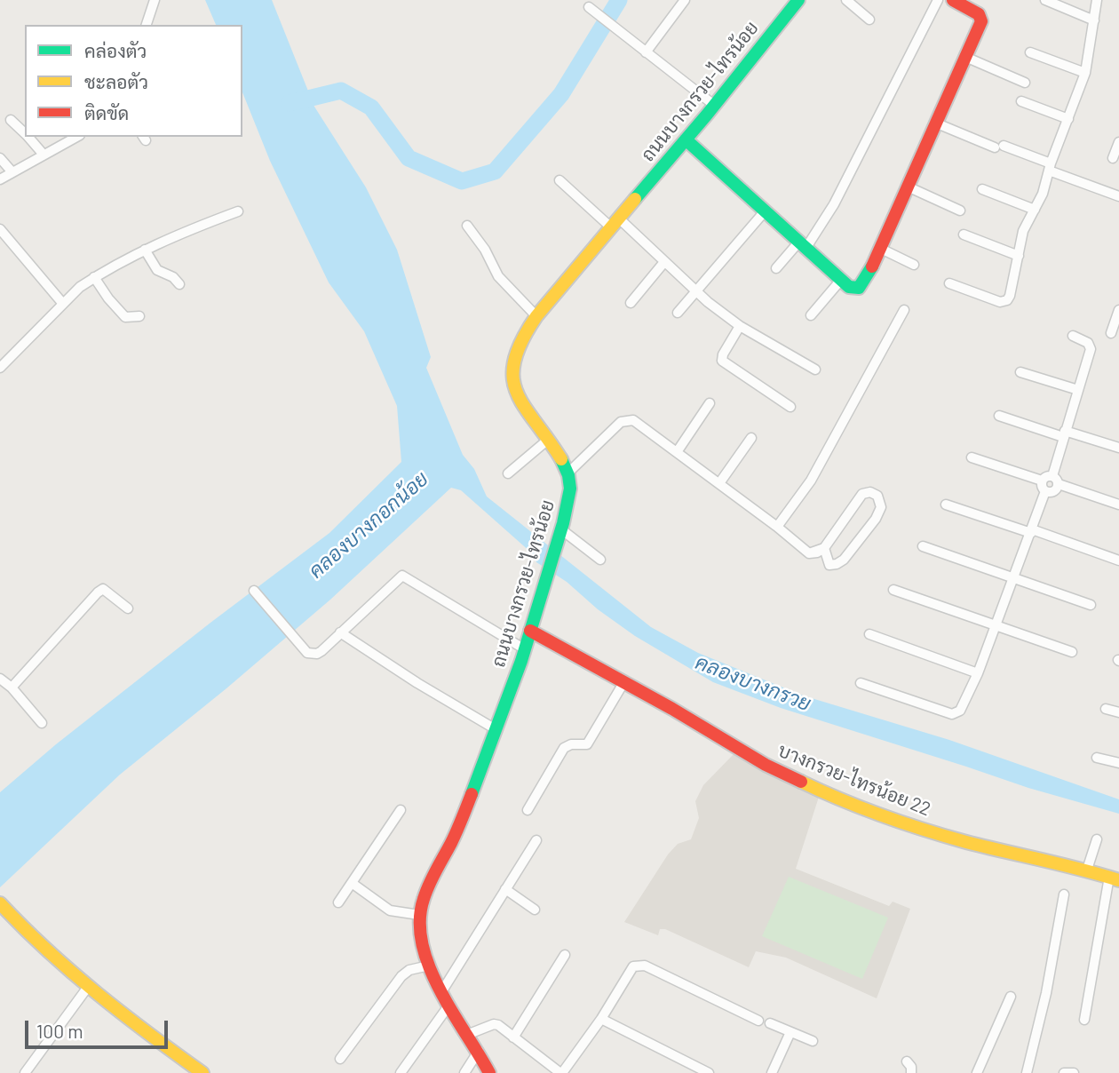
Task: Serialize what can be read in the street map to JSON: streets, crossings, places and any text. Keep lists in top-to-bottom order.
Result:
{
  "streets": {
    "street": ["ถนนบางกรวย-ไทรน้อย", "บางกรวย-ไทรน้อย 22"]
  },
  "crossings": [
    ["ถนนบางกรวย-ไทรน้อย", "บางกรวย-ไทรน้อย 22"]
  ],
  "water": ["คลองบางกอกน้อย", "คลองบางกรวย"],
  "legend": ["คล่องตัว", "ชะลอตัว", "ติดขัด"],
  "scale_bar": "100 m"
}
